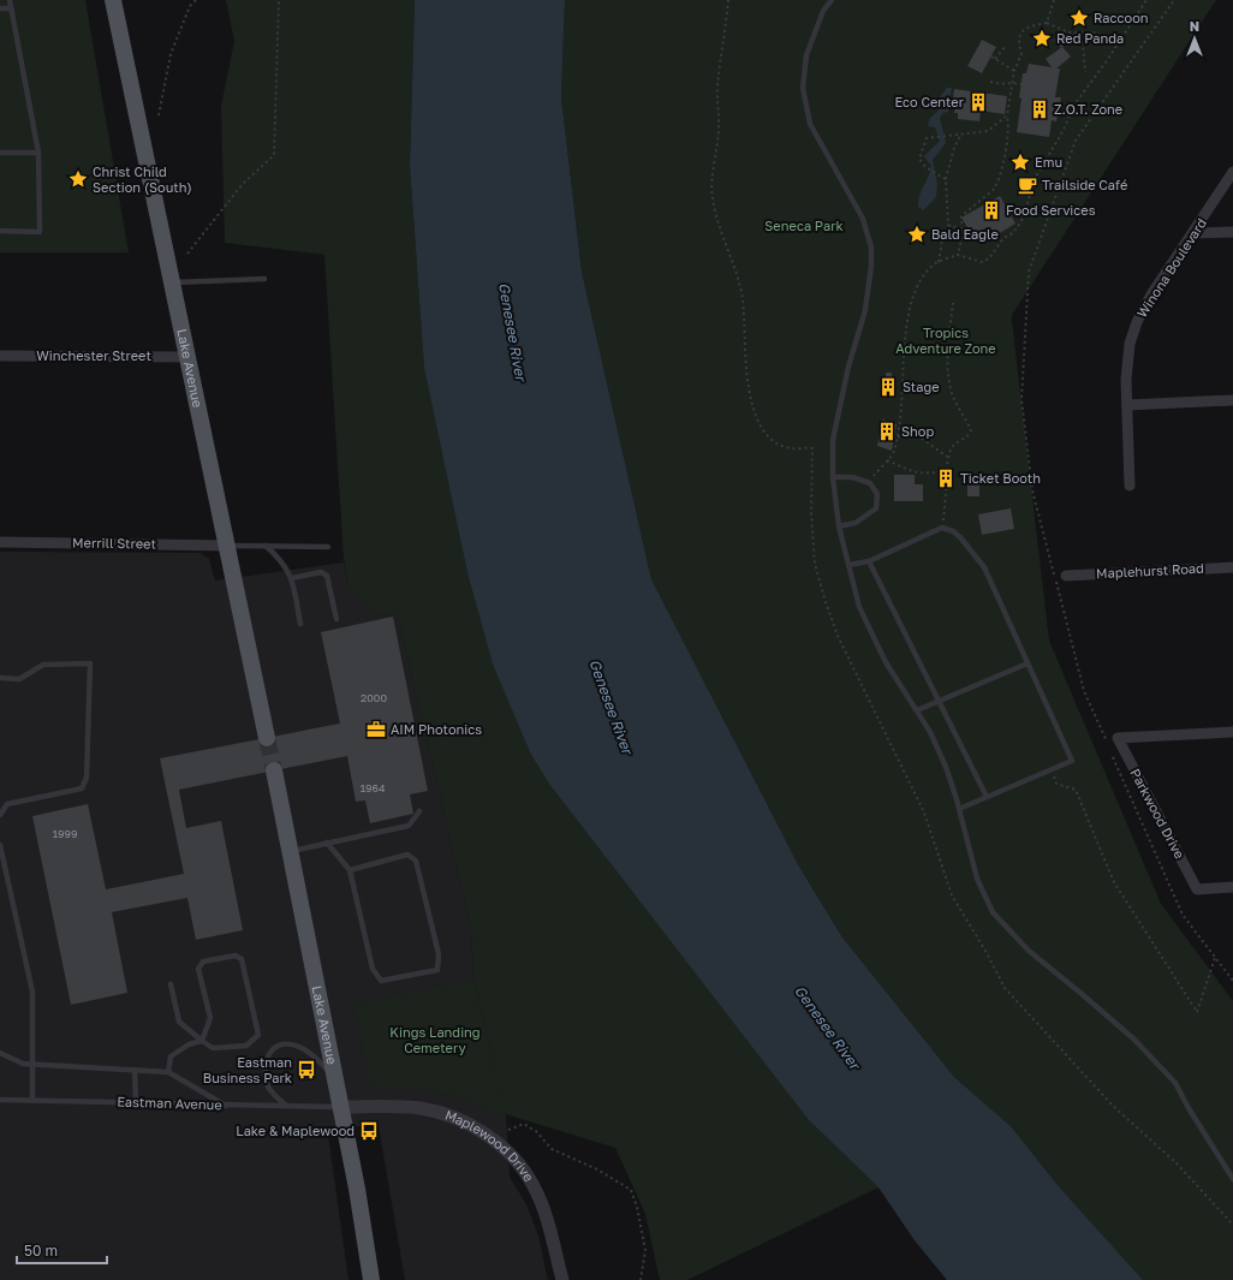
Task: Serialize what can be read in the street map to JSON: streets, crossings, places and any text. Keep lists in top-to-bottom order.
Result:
{
  "streets": {
    "main road": ["Lake Avenue"],
    "street": [
      "Winona Boulevard",
      "Winchester Street",
      "Merrill Street",
      "Maplehurst Road",
      "Parkwood Drive",
      "Maplewood Drive"
    ],
    "lane": ["Eastman Avenue"]
  },
  "crossings": [
    ["Winchester Street", "Lake Avenue"],
    ["Lake Avenue", "Merrill Street"],
    ["Lake Avenue", "Eastman Avenue"],
    ["Lake Avenue", "Maplewood Drive"],
    ["Eastman Avenue", "Maplewood Drive"]
  ],
  "water": ["Genesee River"],
  "parks": ["Seneca Park", "Tropics Adventure Zone", "Kings Landing Cemetery"],
  "places": {
    "place": [
      "Raccoon",
      "Red Panda",
      "Emu",
      "Christ Child Section (South)",
      "Bald Eagle"
    ],
    "building": [
      "Eco Center",
      "Z.O.T. Zone",
      "Food Services",
      "Stage",
      "Shop",
      "Ticket Booth"
    ],
    "cafe": ["Trailside Café"],
    "office": ["AIM Photonics"],
    "bus stop": ["Eastman Business Park", "Lake & Maplewood"]
  },
  "house_numbers": ["2000", "1964", "1999"],
  "scale_bar": "50 m",
  "north": "top"
}
